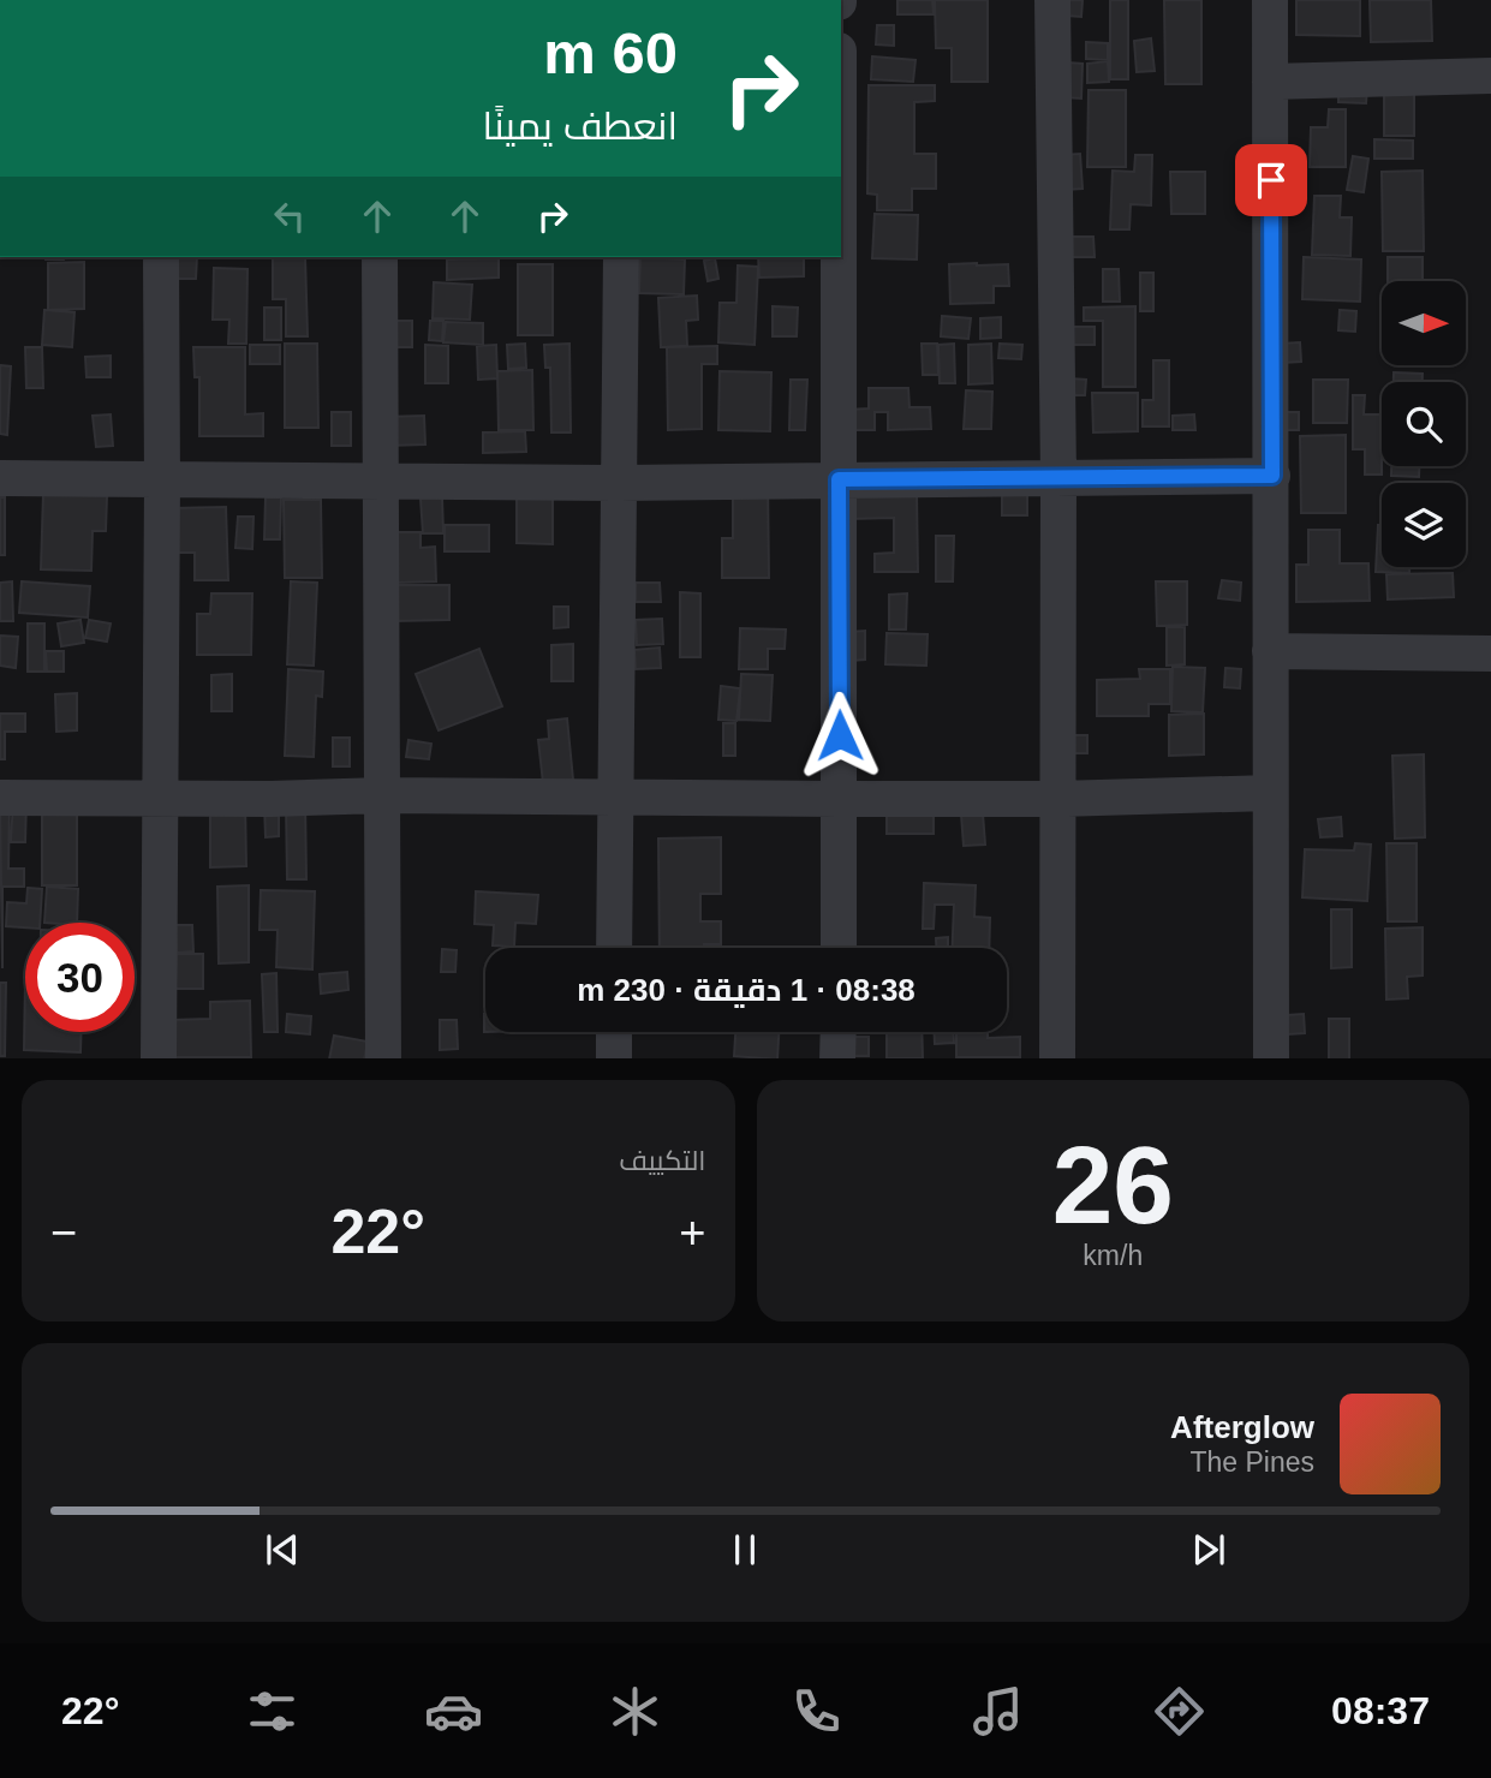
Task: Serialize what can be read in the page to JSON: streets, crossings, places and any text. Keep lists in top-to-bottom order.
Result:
{
  "north": "right",
  "page": {
    "turn": ["60 m", "انعطف يمينًا"],
    "limit": "30",
    "trip": "08:38 · 1 دقيقة · 230 m",
    "tile": [
      ["26", "km/h"],
      "التكييف"
    ],
    "heat": ["−", "22°", "+"],
    "song": ["Afterglow", "The Pines"],
    "tabs": ["08:37", "22°"]
  }
}
